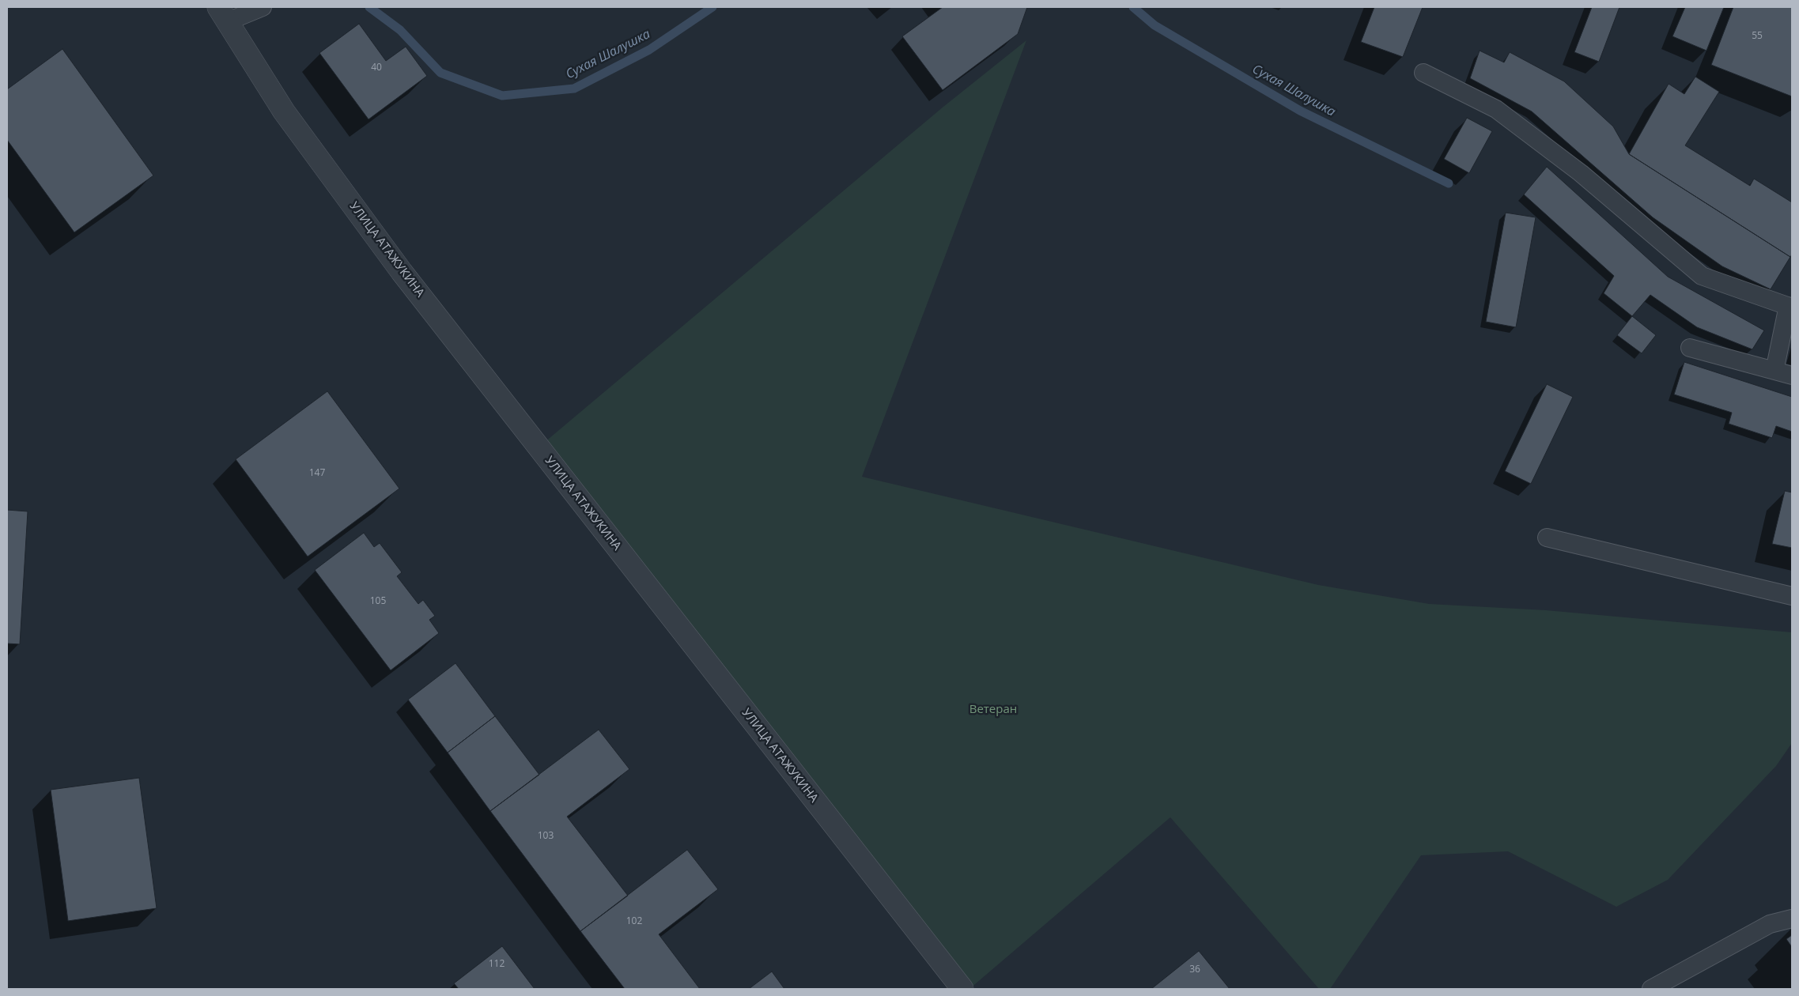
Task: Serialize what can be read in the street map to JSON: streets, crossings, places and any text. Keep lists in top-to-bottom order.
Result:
{
  "streets": {
    "street": ["УЛИЦА АТАЖУКИНА"]
  },
  "water": ["Сухая Шалушка"],
  "parks": ["Ветеран"],
  "house_numbers": [
    "55",
    "40",
    "147",
    "105",
    "103",
    "102",
    "112",
    "36"
  ]
}
